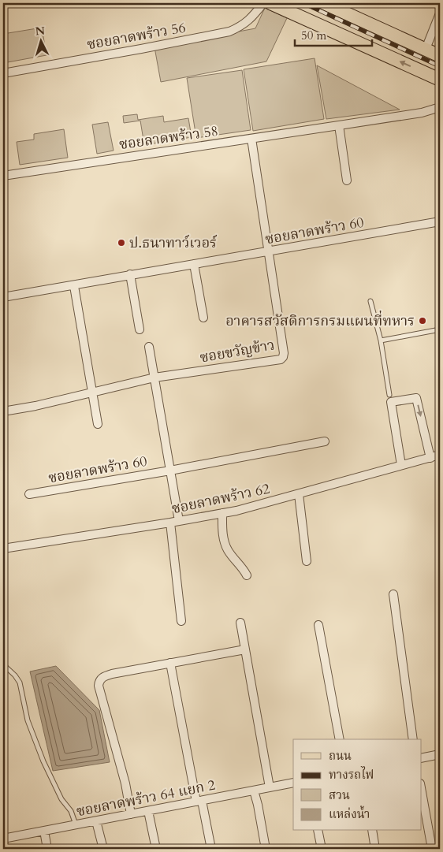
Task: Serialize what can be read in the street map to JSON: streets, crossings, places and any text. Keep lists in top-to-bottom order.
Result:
{
  "streets": {
    "street": [
      "ซอยลาดพร้าว 56",
      "ซอยลาดพร้าว 58",
      "ซอยลาดพร้าว 60",
      "ซอยขวัญข้าว",
      "ซอยลาดพร้าว 62",
      "ซอยลาดพร้าว 64 แยก 2"
    ]
  },
  "crossings": [
    ["ซอยลาดพร้าว 58", "ซอยขวัญข้าว"],
    ["ซอยลาดพร้าว 60", "ซอยขวัญข้าว"]
  ],
  "places": ["ป.ธนาทาว์เวอร์", "อาคารสวัสดิการกรมแผนที่ทหาร"],
  "legend": [
    "ถนน",
    "ทางรถไฟ",
    "สวน",
    "แหล่งน้ำ"
  ],
  "scale_bar": "50 m",
  "north": "top"
}
